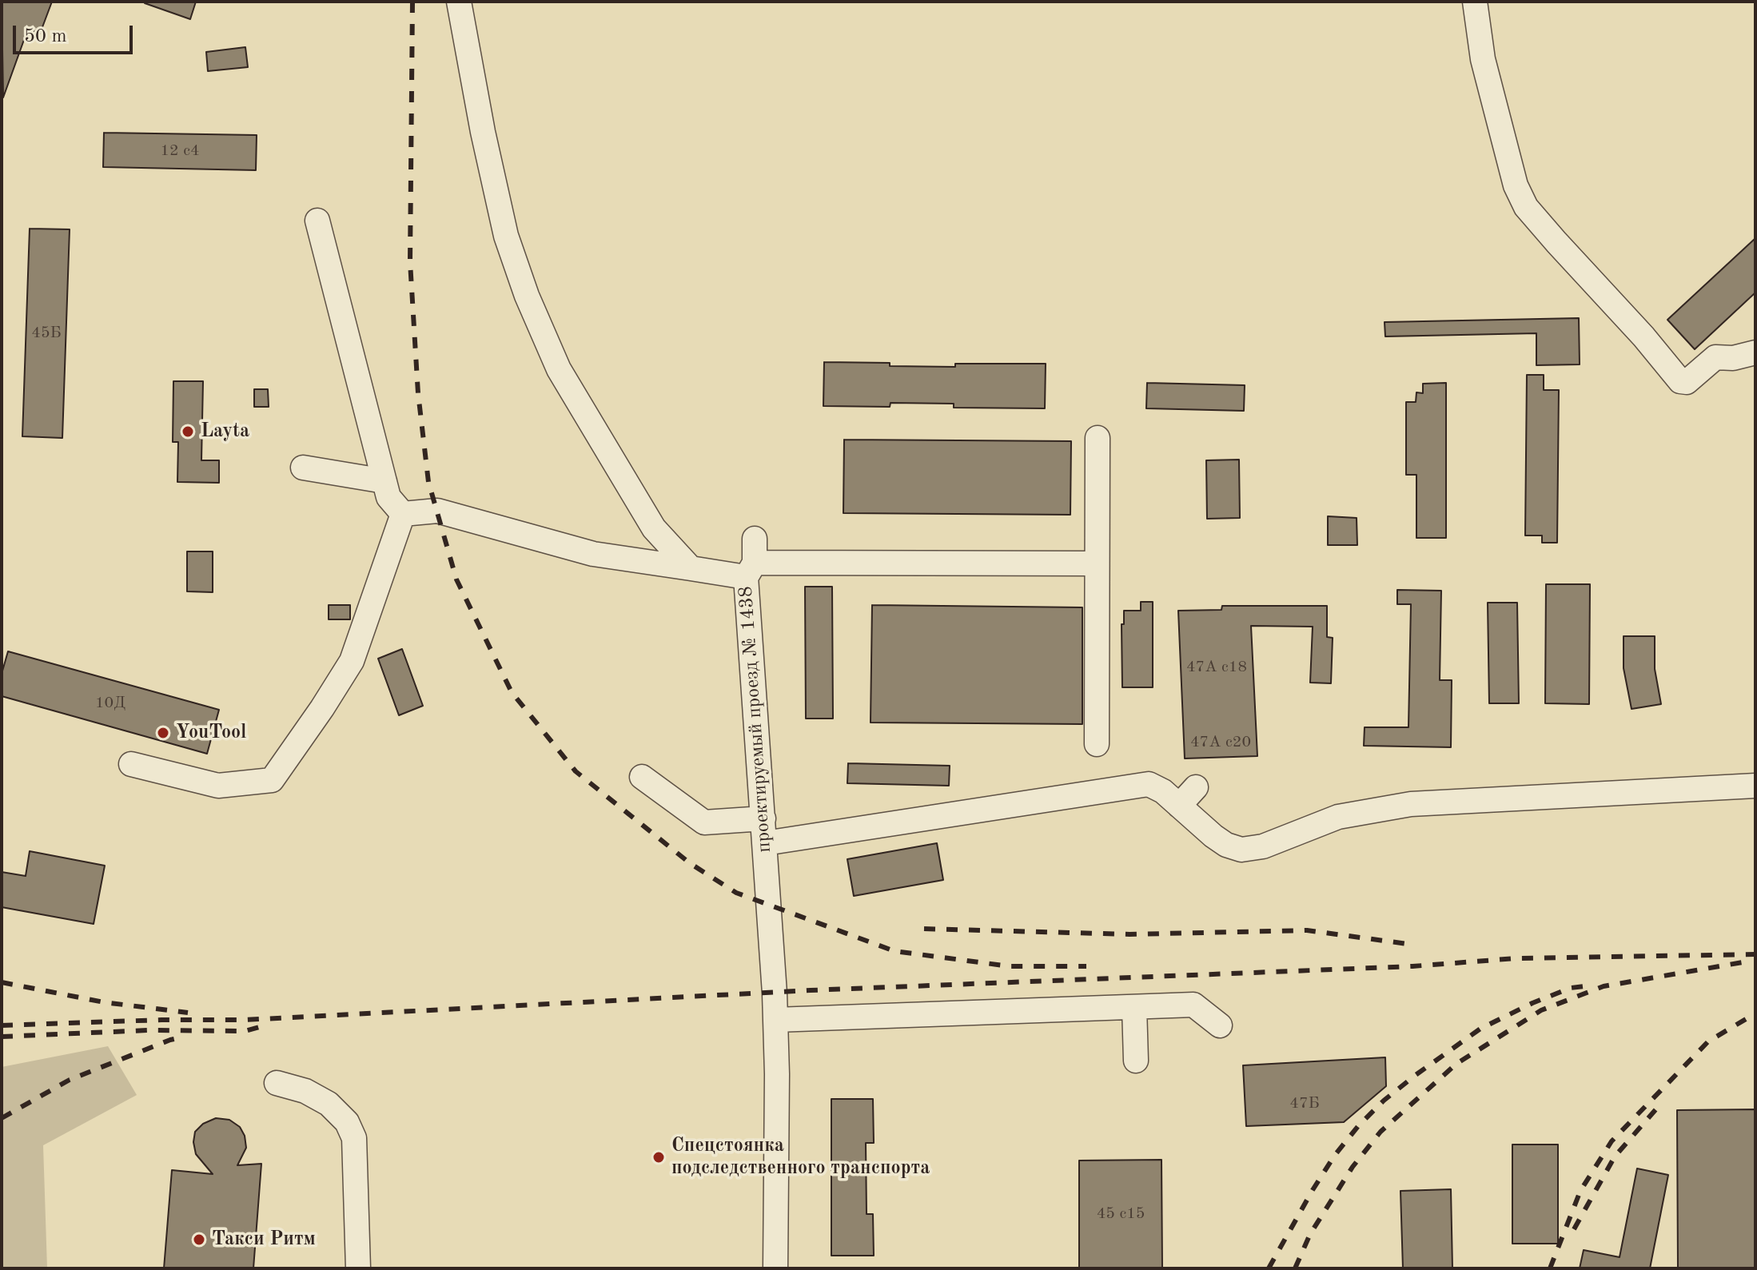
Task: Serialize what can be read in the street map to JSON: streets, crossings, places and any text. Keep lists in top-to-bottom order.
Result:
{
  "streets": {
    "street": ["проектируемый проезд № 1438"]
  },
  "places": [
    "Layta",
    "YouTool",
    "Спецстоянка подследственного транспорта",
    "Такси Ритм"
  ],
  "house_numbers": [
    "12 с4",
    "45Б",
    "47А с18",
    "10Д",
    "47А с20",
    "47Б",
    "45 с15"
  ],
  "scale_bar": "50 m"
}
